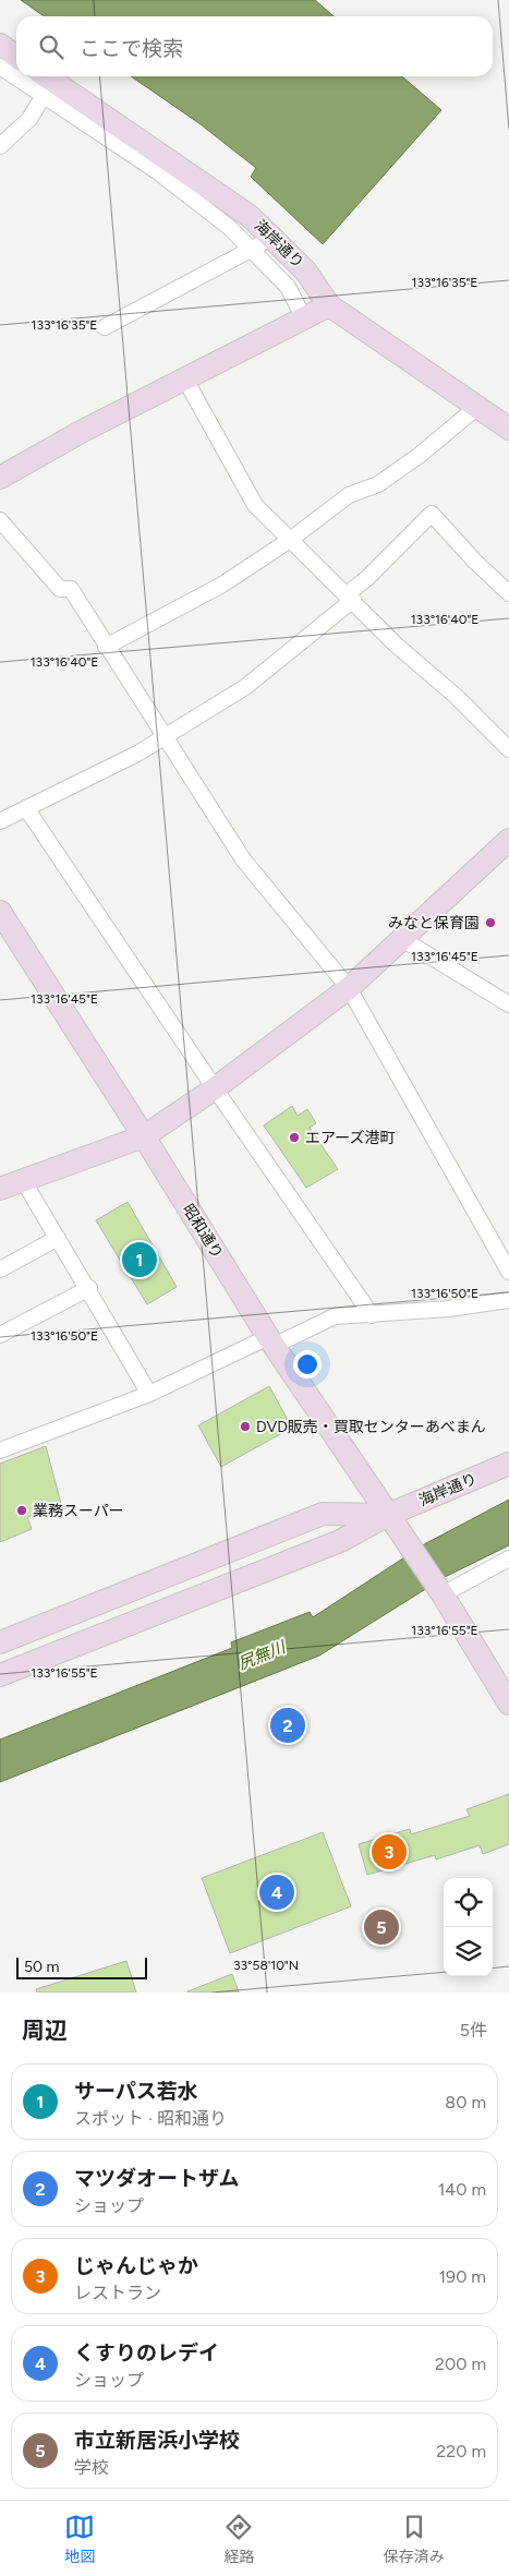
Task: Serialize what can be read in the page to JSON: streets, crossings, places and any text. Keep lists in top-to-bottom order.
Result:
{
  "streets": {
    "street": ["海岸通り", "昭和通り"]
  },
  "crossings": [
    ["海岸通り", "昭和通り"]
  ],
  "water": ["尻無川"],
  "places": [
    "みなと保育園",
    "エアーズ港町",
    "DVD販売・買取センターあべまん",
    "業務スーパー"
  ],
  "scale_bar": "50 m",
  "page": {
    "search": "ここで検索",
    "pins": [
      "1",
      "2",
      "3",
      "4",
      "5"
    ],
    "scale": "50 m",
    "heading": ["周辺", "5件"],
    "list": [
      {
        "mark": "1",
        "name": "サーパス若水",
        "note": "スポット · 昭和通り",
        "value": "80 m"
      },
      {
        "mark": "2",
        "name": "マツダオートザム",
        "note": "ショップ",
        "value": "140 m"
      },
      {
        "mark": "3",
        "name": "じゃんじゃか",
        "note": "レストラン",
        "value": "190 m"
      },
      {
        "mark": "4",
        "name": "くすりのレデイ",
        "note": "ショップ",
        "value": "200 m"
      },
      {
        "mark": "5",
        "name": "市立新居浜小学校",
        "note": "学校",
        "value": "220 m"
      }
    ],
    "nav": ["地図", "経路", "保存済み"]
  },
  "coordinates": [
    "133°16'35\"E",
    "133°16'40\"E",
    "133°16'45\"E",
    "133°16'50\"E",
    "133°16'55\"E",
    "33°58'10\"N"
  ]
}
